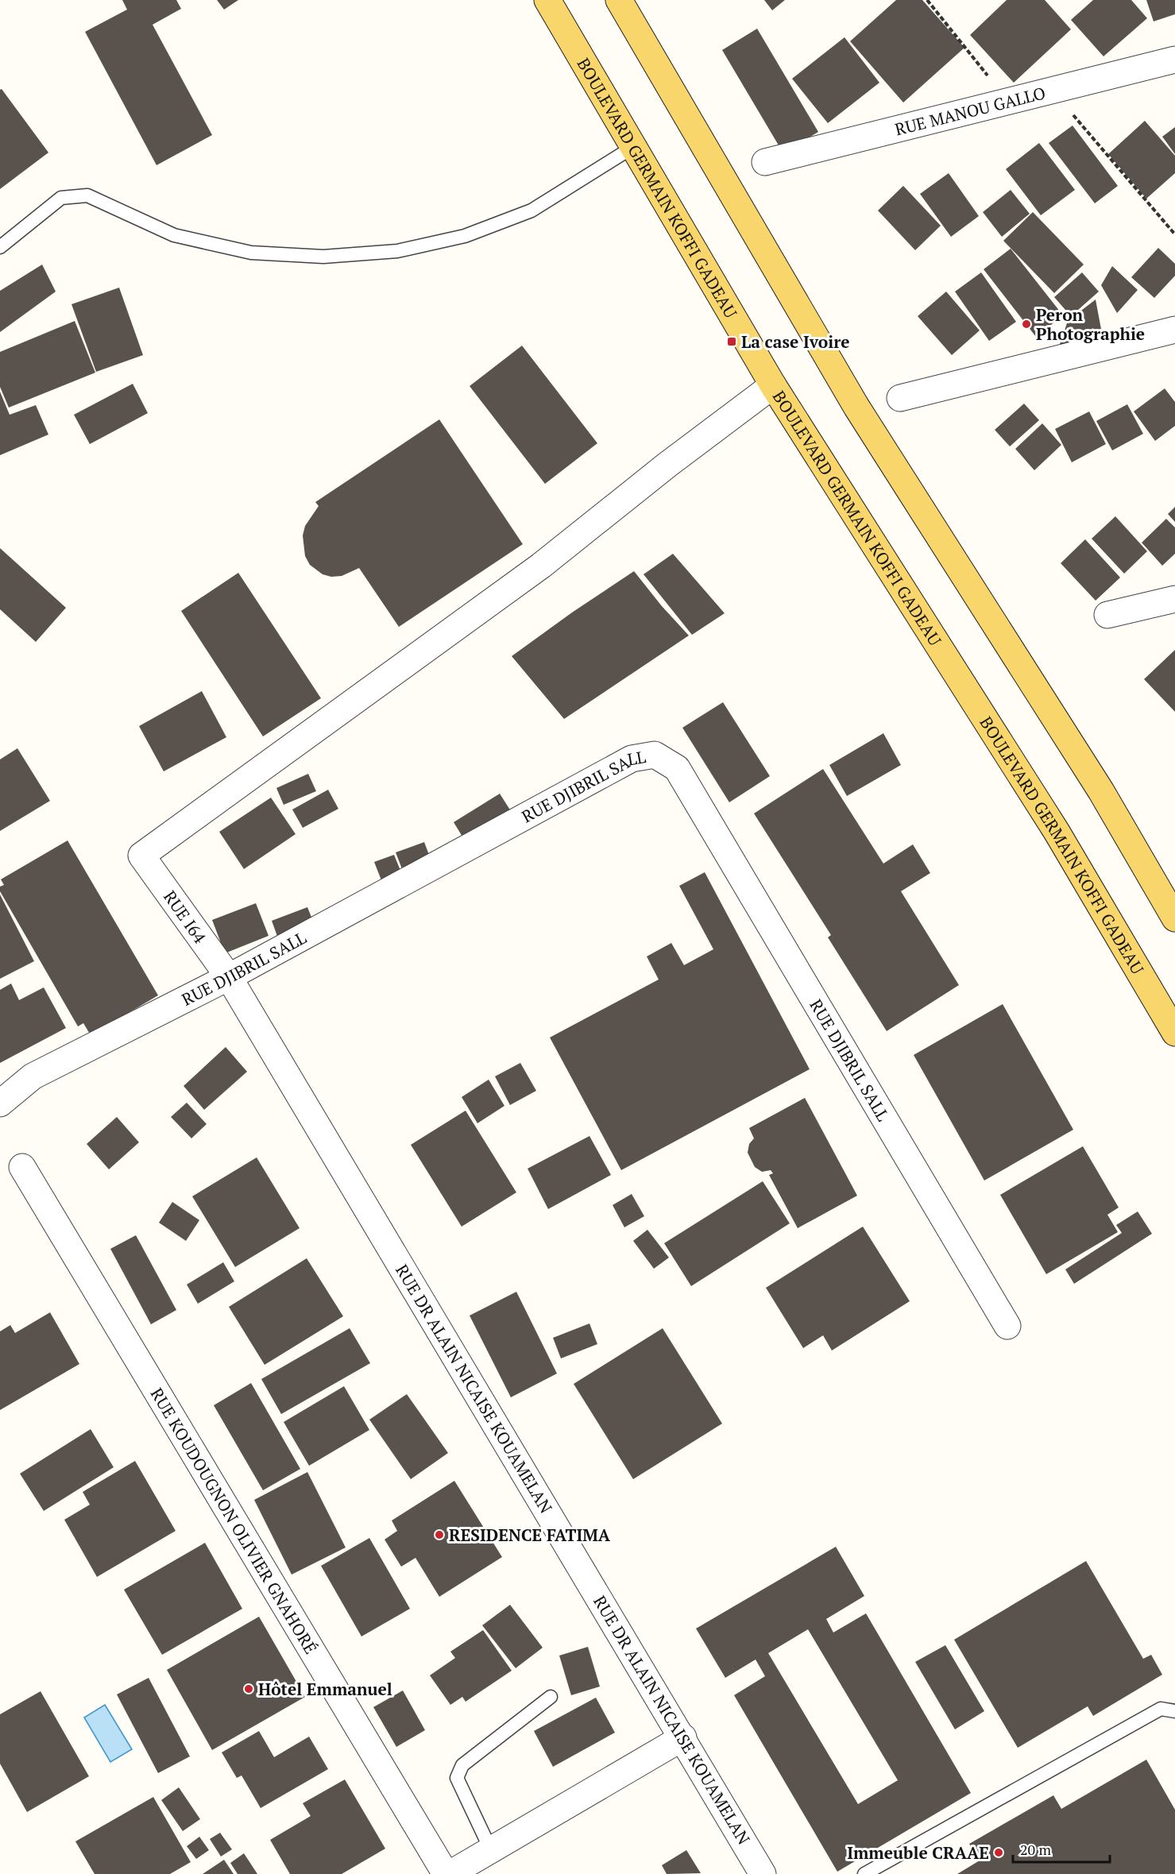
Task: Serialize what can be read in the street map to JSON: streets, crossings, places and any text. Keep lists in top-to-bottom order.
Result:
{
  "streets": {
    "main road": ["BOULEVARD GERMAIN KOFFI GADEAU"],
    "street": [
      "RUE MANOU GALLO",
      "RUE DJIBRIL SALL",
      "RUE I64",
      "RUE DR ALAIN NICAISE KOUAMELAN",
      "RUE KOUDOUGNON OLIVIER GNAHORÉ"
    ]
  },
  "crossings": [
    ["BOULEVARD GERMAIN KOFFI GADEAU", "RUE I64"],
    ["RUE DJIBRIL SALL", "RUE I64"],
    ["RUE DJIBRIL SALL", "RUE DR ALAIN NICAISE KOUAMELAN"],
    ["RUE I64", "RUE DR ALAIN NICAISE KOUAMELAN"]
  ],
  "places": {
    "other": [
      "Peron Photographie",
      "RESIDENCE FATIMA",
      "Hôtel Emmanuel",
      "Immeuble CRAAE"
    ],
    "transit": ["La case Ivoire"]
  },
  "scale_bar": "20 m"
}
